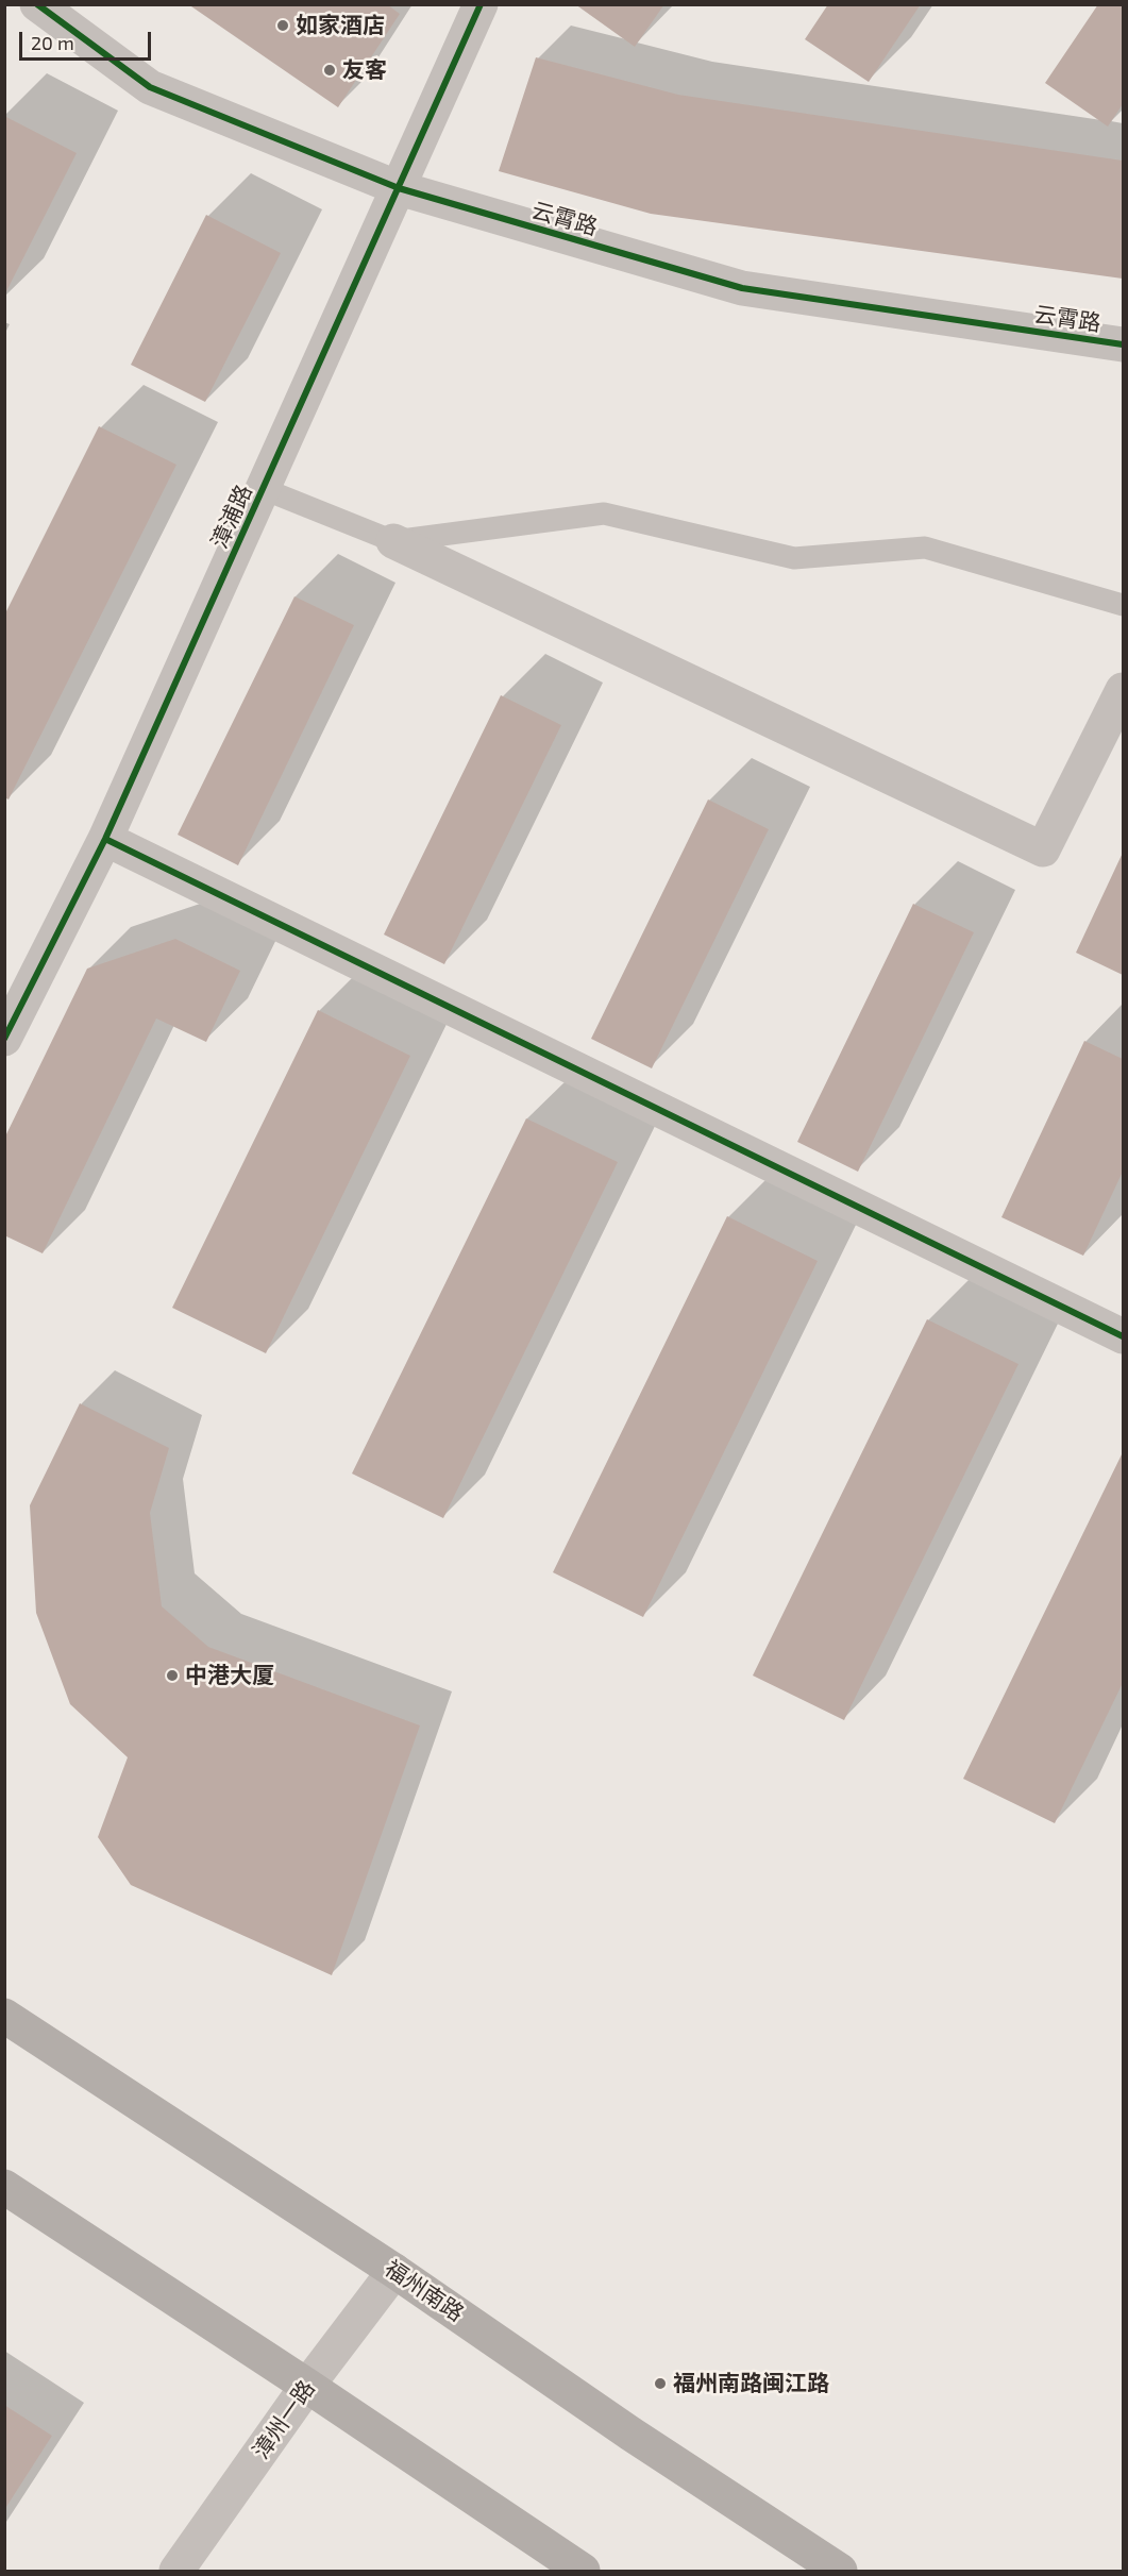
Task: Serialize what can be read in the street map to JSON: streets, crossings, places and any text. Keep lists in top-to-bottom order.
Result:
{
  "streets": {
    "main road": ["福州南路"],
    "street": ["云霄路", "漳浦路", "漳州一路"]
  },
  "crossings": [
    ["云霄路", "漳浦路"],
    ["福州南路", "漳州一路"]
  ],
  "places": [
    "如家酒店",
    "友客",
    "中港大厦",
    "福州南路闽江路"
  ],
  "scale_bar": "20 m"
}
